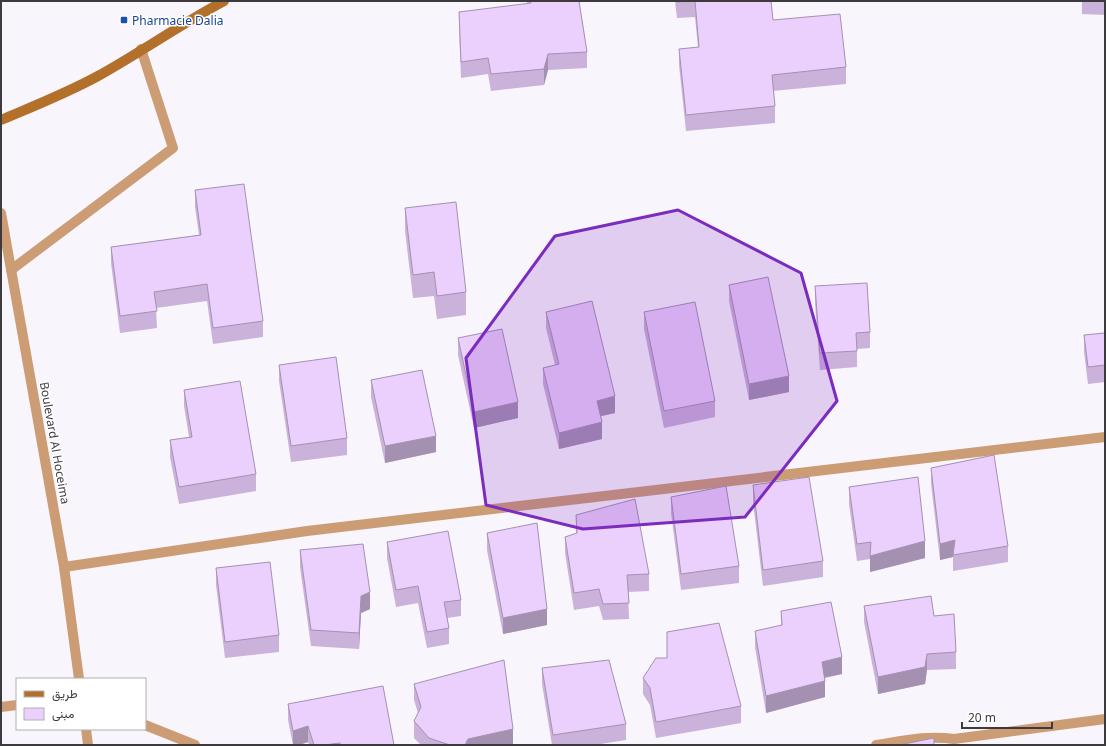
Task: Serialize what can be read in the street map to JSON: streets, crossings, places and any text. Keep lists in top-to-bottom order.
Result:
{
  "streets": {
    "street": ["Boulevard Al Hoceima"]
  },
  "places": {
    "transit": ["Pharmacie Dalia"]
  },
  "legend": ["طريق", "مبنى"],
  "scale_bar": "20 m"
}
